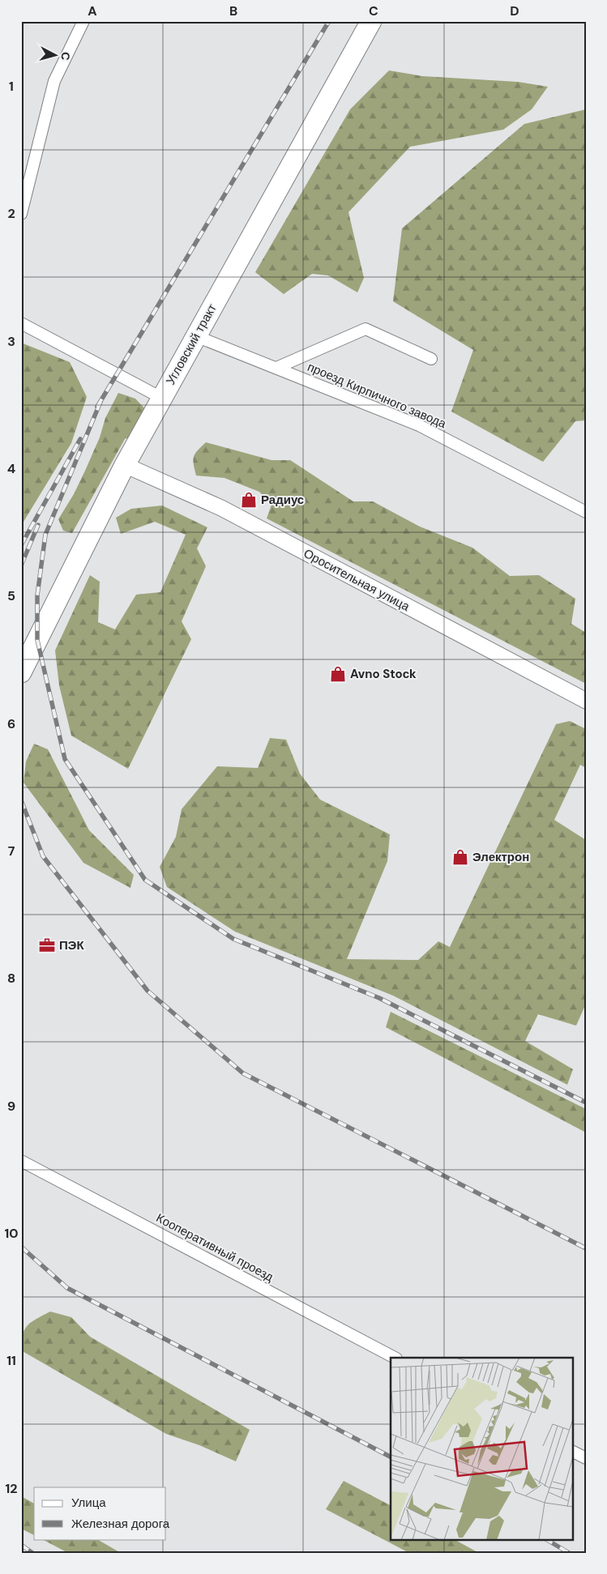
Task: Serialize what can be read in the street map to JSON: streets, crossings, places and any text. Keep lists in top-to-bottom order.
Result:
{
  "streets": {
    "highway": ["Угловский тракт"],
    "main road": ["Оросительная улица"],
    "street": ["проезд Кирпичного завода", "Кооперативный проезд"]
  },
  "crossings": [
    ["Угловский тракт", "проезд Кирпичного завода"],
    ["Угловский тракт", "Оросительная улица"]
  ],
  "places": {
    "shop": ["Радиус", "Avno Stoсk", "Электрон"],
    "office": ["ПЭК"]
  },
  "legend": ["Улица", "Железная дорога"],
  "north": "right",
  "grid": {
    "columns": [
      "A",
      "B",
      "C",
      "D"
    ],
    "rows": [
      "1",
      "2",
      "3",
      "4",
      "5",
      "6",
      "7",
      "8",
      "9",
      "10",
      "11",
      "12"
    ]
  }
}
